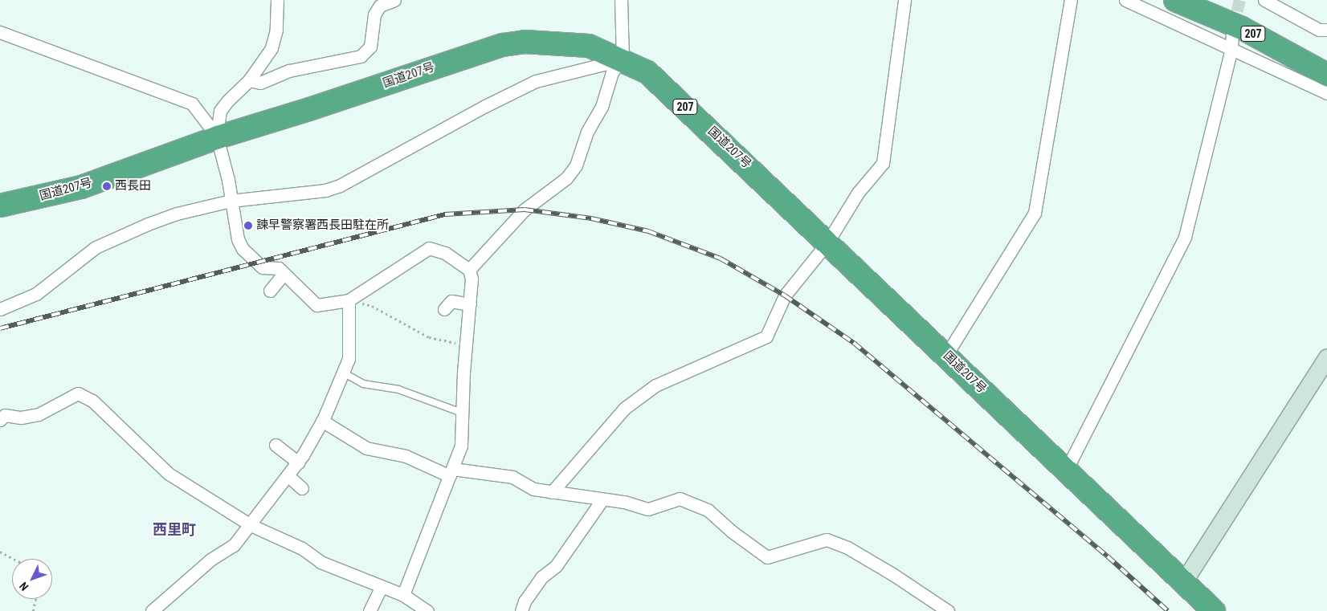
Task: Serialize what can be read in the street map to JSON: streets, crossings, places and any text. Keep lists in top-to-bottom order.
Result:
{
  "streets": {
    "highway": ["207", "国道207号"]
  },
  "districts": ["西里町"],
  "places": ["西長田", "諫早警察署西長田駐在所"],
  "north": "bottom left"
}
